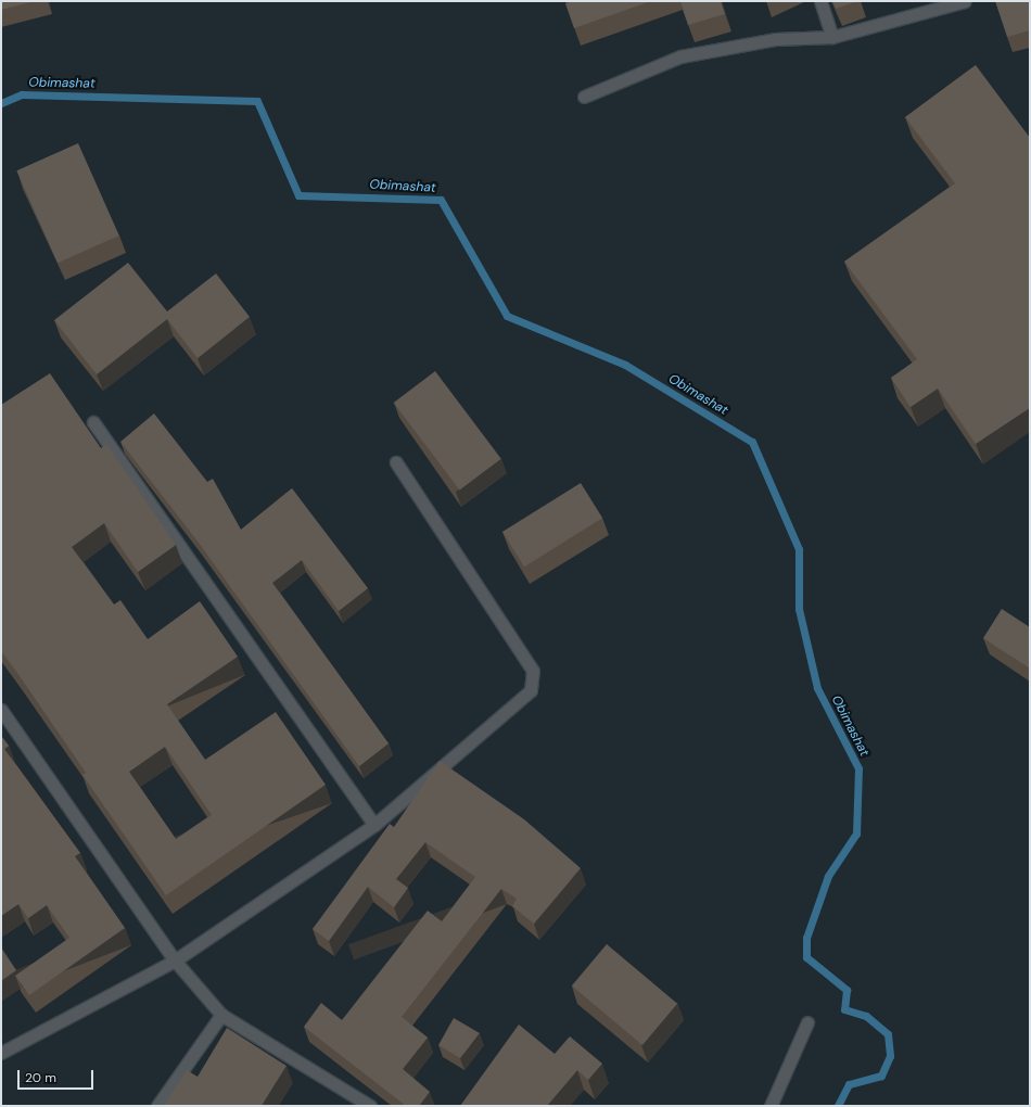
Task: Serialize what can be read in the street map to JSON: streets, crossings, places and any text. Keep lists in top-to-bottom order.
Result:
{
  "water": ["Obimashat"],
  "scale_bar": "20 m"
}
